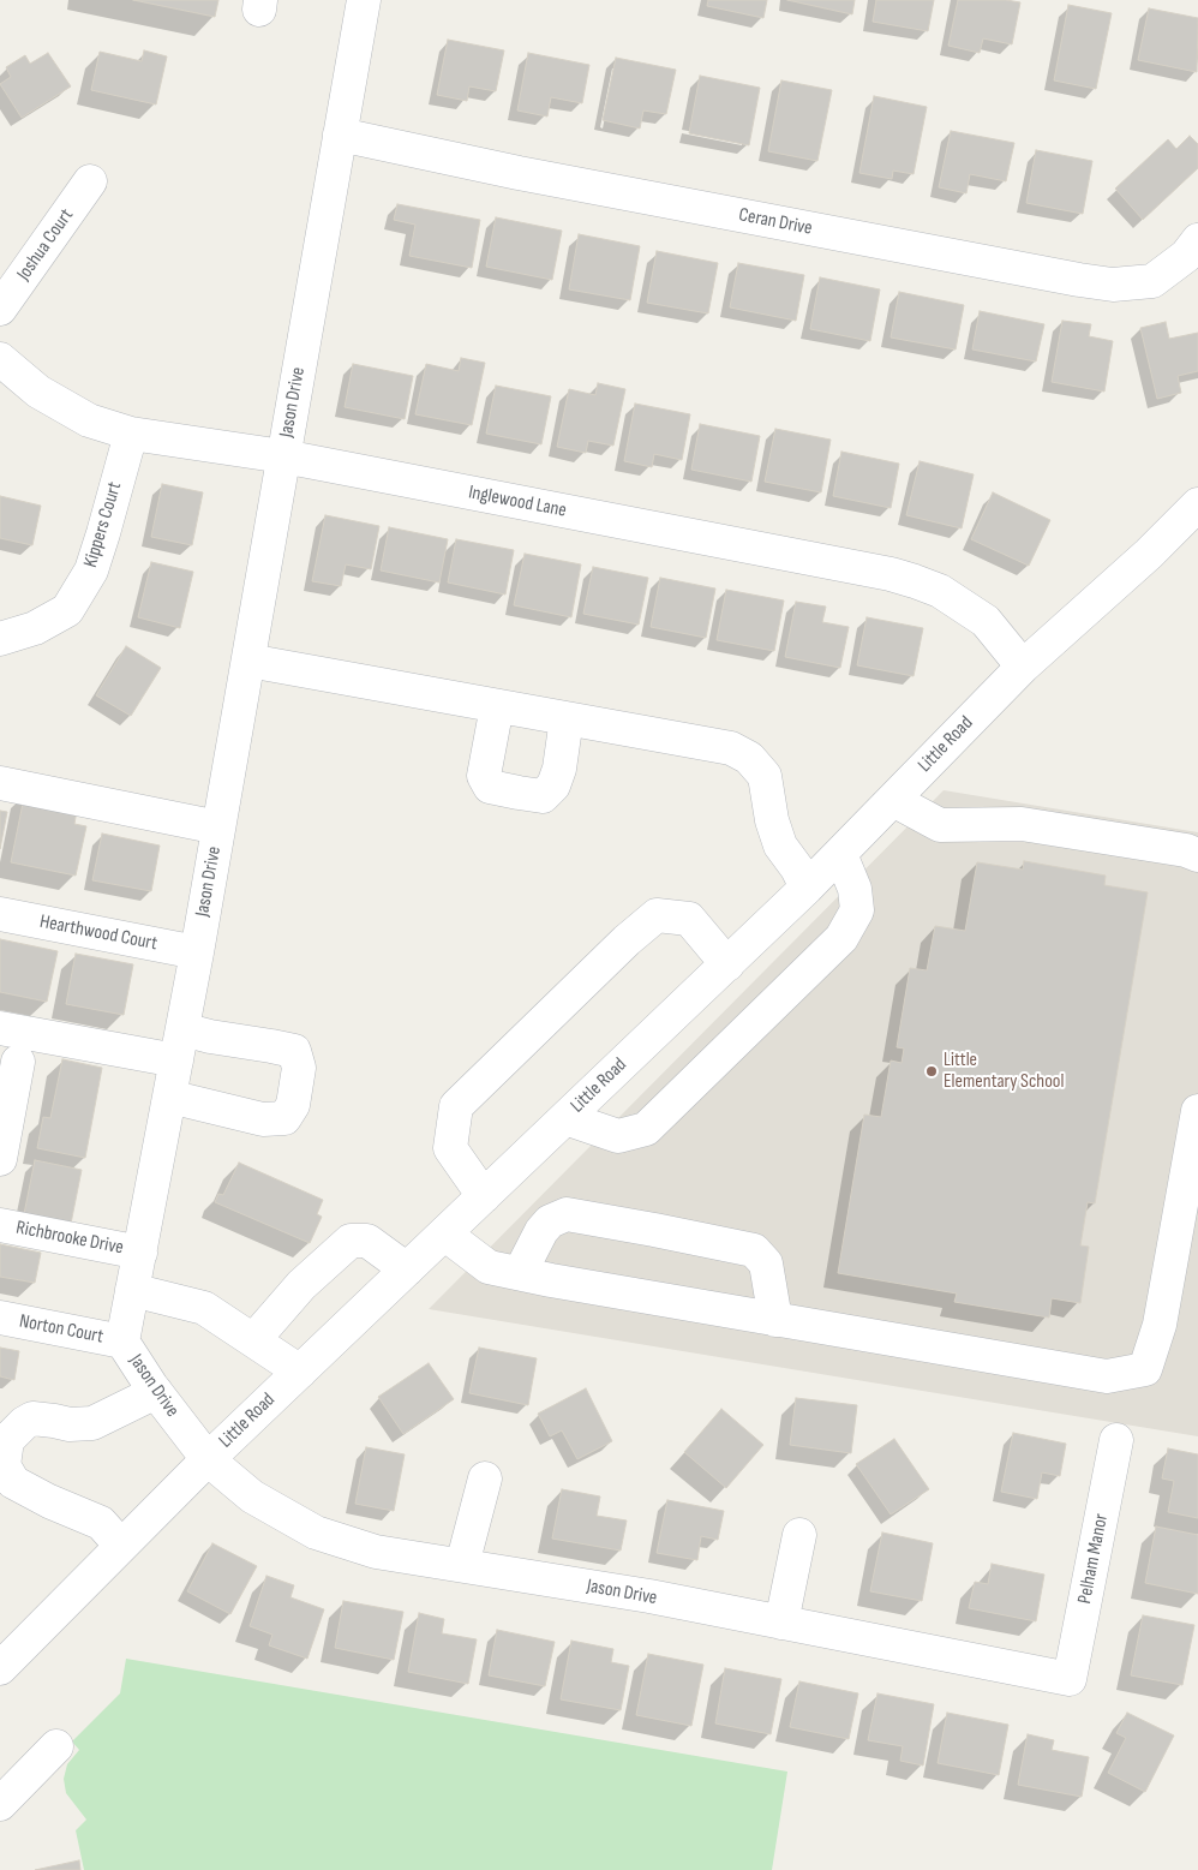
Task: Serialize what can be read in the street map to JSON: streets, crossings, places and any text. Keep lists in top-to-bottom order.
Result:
{
  "streets": {
    "street": [
      "Ceran Drive",
      "Joshua Court",
      "Jason Drive",
      "Inglewood Lane",
      "Kippers Court",
      "Little Road",
      "Hearthwood Court",
      "Richbrooke Drive",
      "Norton Court",
      "Pelham Manor"
    ]
  },
  "crossings": [
    ["Ceran Drive", "Jason Drive"],
    ["Jason Drive", "Inglewood Lane"],
    ["Jason Drive", "Little Road"],
    ["Jason Drive", "Hearthwood Court"],
    ["Jason Drive", "Richbrooke Drive"],
    ["Jason Drive", "Norton Court"],
    ["Jason Drive", "Pelham Manor"],
    ["Inglewood Lane", "Kippers Court"],
    ["Inglewood Lane", "Little Road"]
  ],
  "places": ["Little Elementary School"]
}
